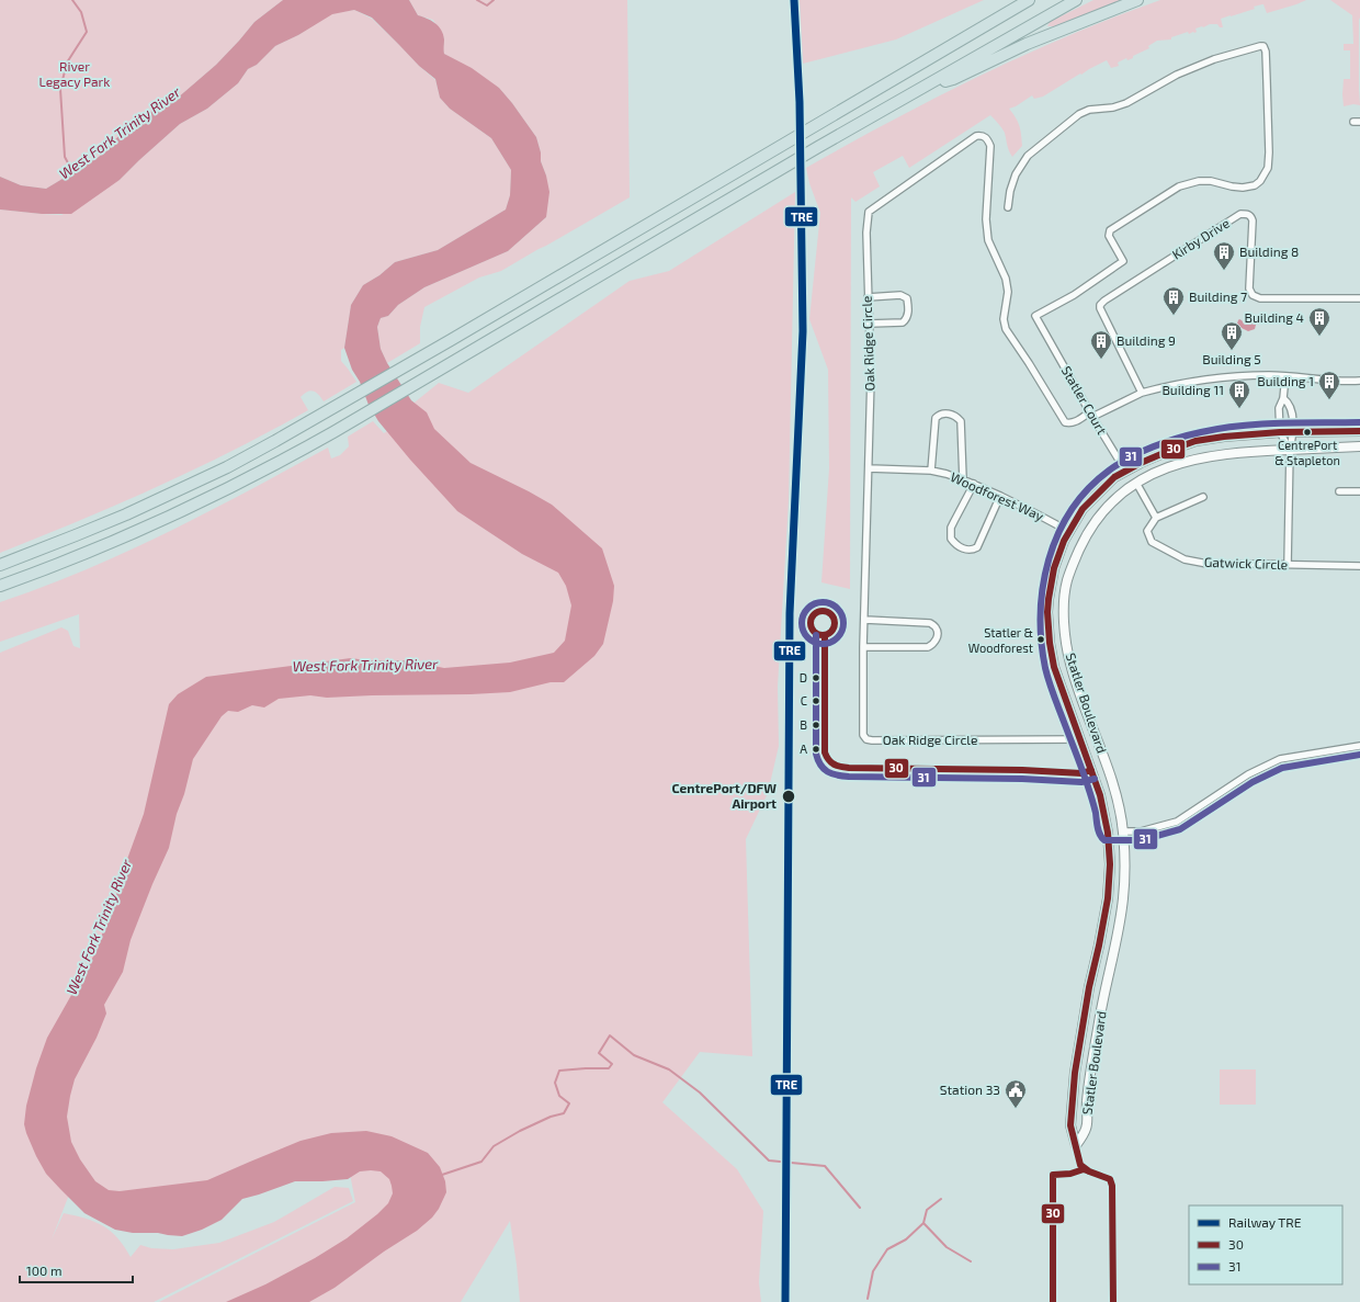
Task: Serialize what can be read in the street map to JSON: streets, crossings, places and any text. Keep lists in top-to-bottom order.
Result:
{
  "streets": {
    "street": [
      "Kirby Drive",
      "Oak Ridge Circle",
      "Statler Court",
      "Woodforest Way",
      "Gatwick Circle",
      "Statler Boulevard"
    ]
  },
  "crossings": [
    ["Oak Ridge Circle", "Statler Court"],
    ["Oak Ridge Circle", "Woodforest Way"],
    ["Oak Ridge Circle", "Statler Boulevard"],
    ["Statler Court", "Statler Boulevard"],
    ["Woodforest Way", "Statler Boulevard"]
  ],
  "water": ["West Fork Trinity River"],
  "parks": ["River Legacy Park"],
  "places": {
    "building": [
      "Building 8",
      "Building 7",
      "Building 4",
      "Building 5",
      "Building 9",
      "Building 1",
      "Building 11"
    ],
    "other": [
      "CentrePort & Stapleton",
      "Statler & Woodforest",
      "D",
      "C",
      "B",
      "A",
      "CentrePort/DFW Airport"
    ],
    "public building": ["Station 33"]
  },
  "lines": ["rail line TRE", "transit line 31", "transit line 30"],
  "legend": ["Railway TRE", "30", "31"],
  "scale_bar": "100 m"
}
